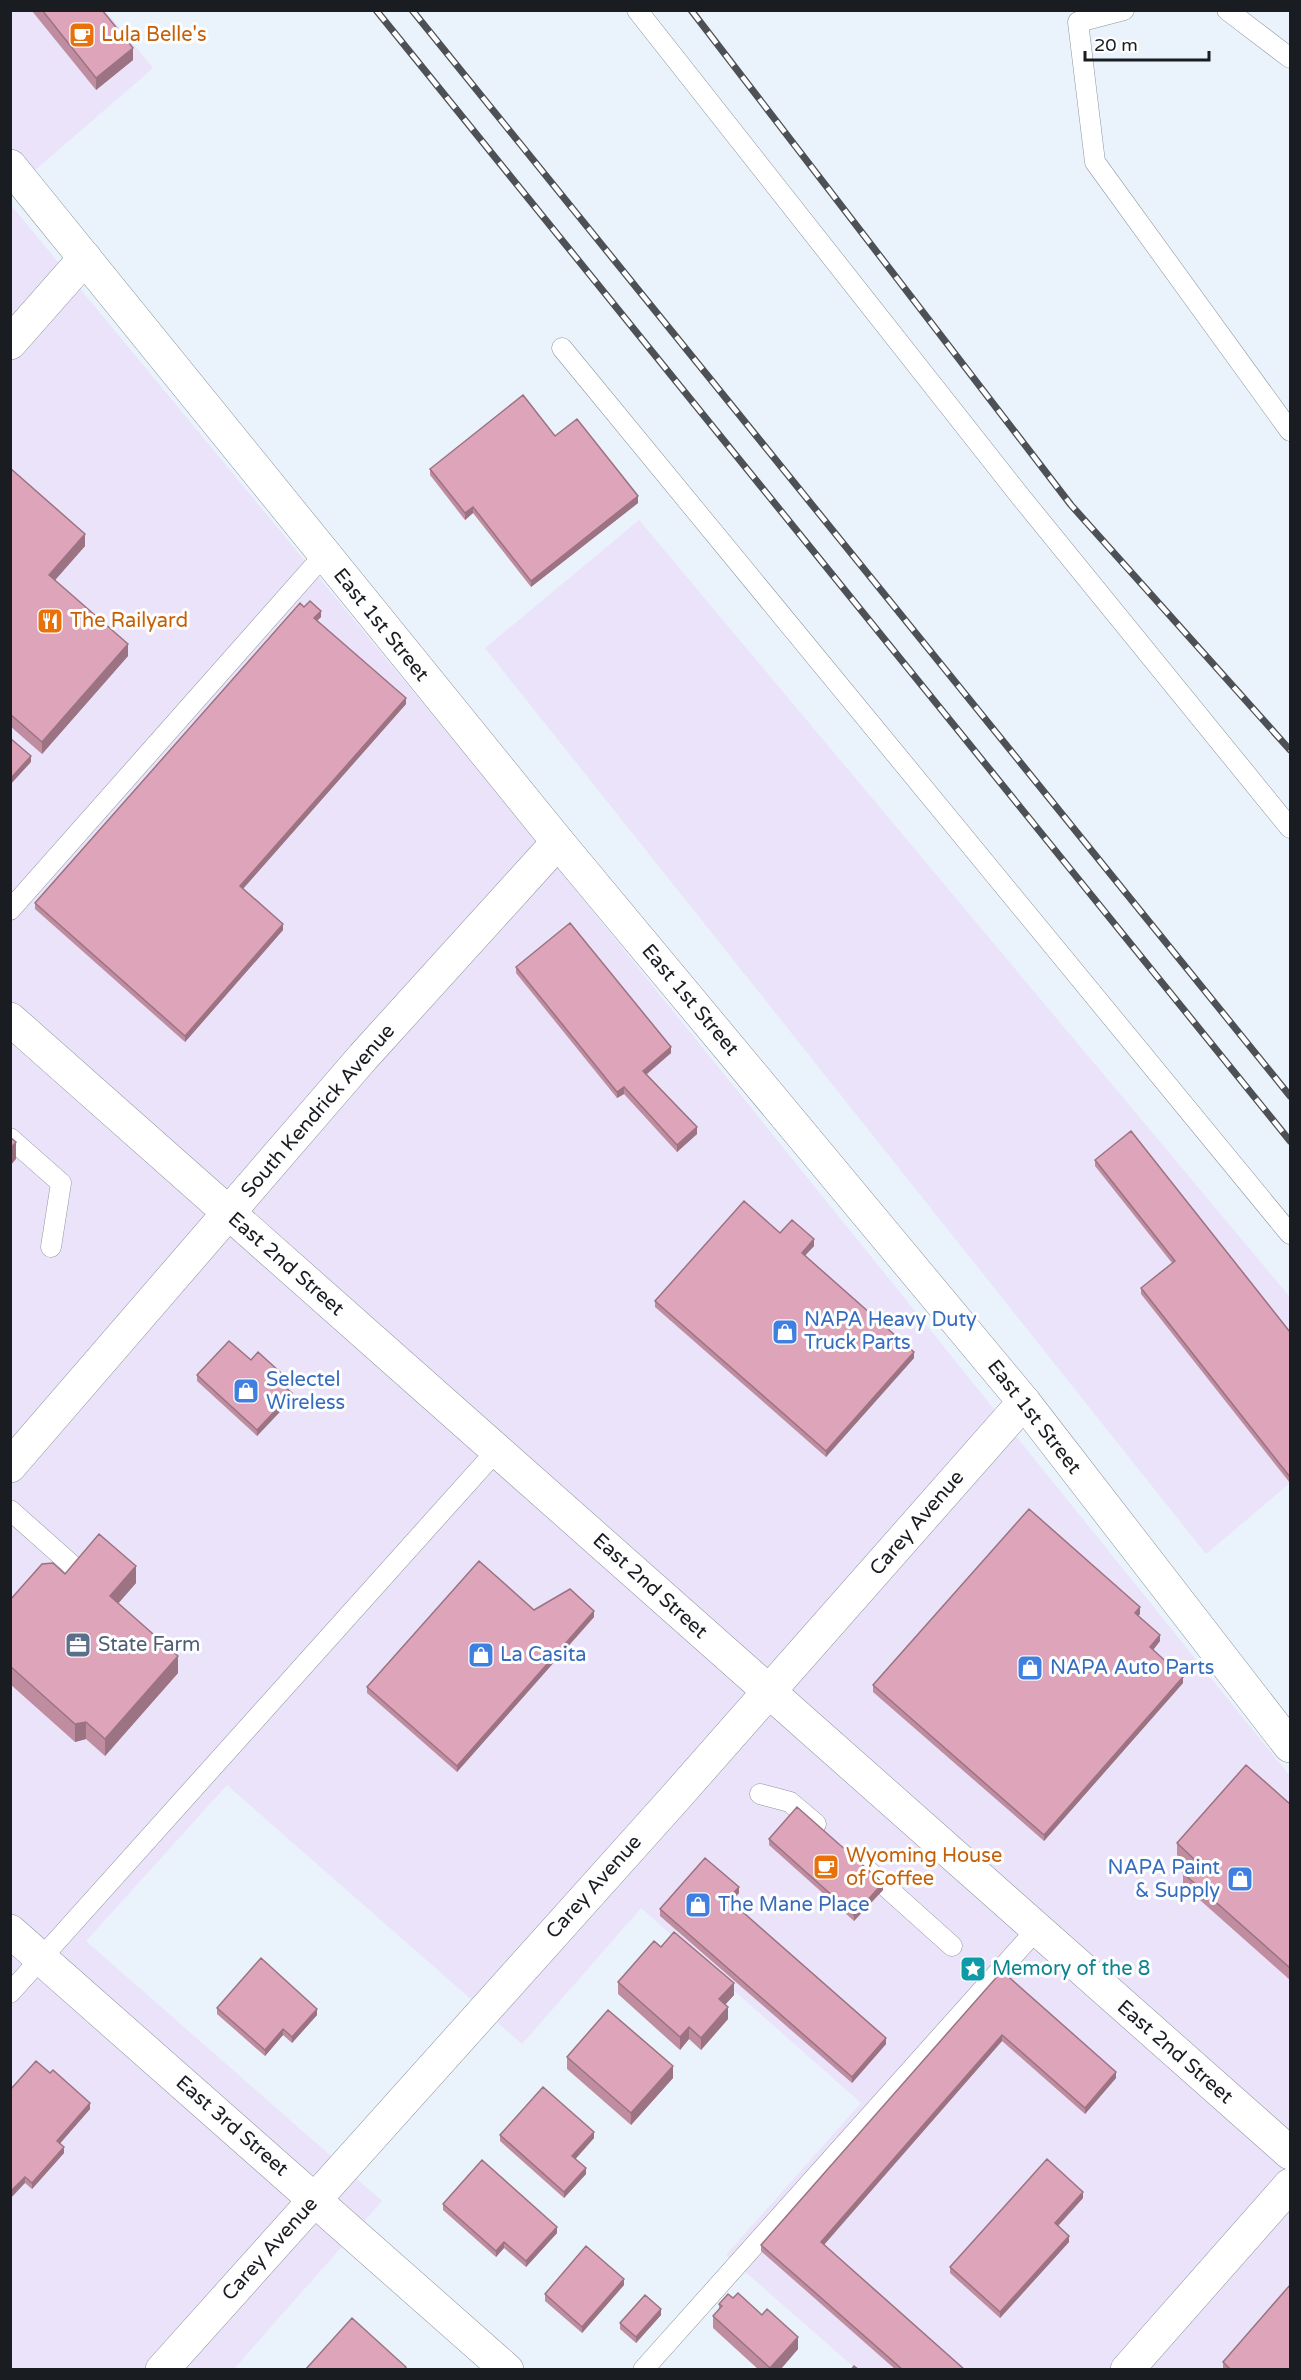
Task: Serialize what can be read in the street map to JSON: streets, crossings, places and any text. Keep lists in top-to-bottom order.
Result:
{
  "streets": {
    "street": [
      "East 1st Street",
      "South Kendrick Avenue",
      "East 2nd Street",
      "Carey Avenue",
      "East 3rd Street"
    ]
  },
  "crossings": [
    ["East 1st Street", "South Kendrick Avenue"],
    ["East 1st Street", "Carey Avenue"],
    ["South Kendrick Avenue", "East 2nd Street"],
    ["East 2nd Street", "Carey Avenue"],
    ["Carey Avenue", "East 3rd Street"]
  ],
  "places": {
    "cafe": ["Lula Belle's", "Wyoming House of Coffee"],
    "restaurant": ["The Railyard"],
    "shop": [
      "NAPA Heavy Duty Truck Parts",
      "Selectel Wireless",
      "La Casita",
      "NAPA Auto Parts",
      "NAPA Paint & Supply",
      "The Mane Place"
    ],
    "office": ["State Farm"],
    "place": ["Memory of the 8"]
  },
  "scale_bar": "20 m"
}
